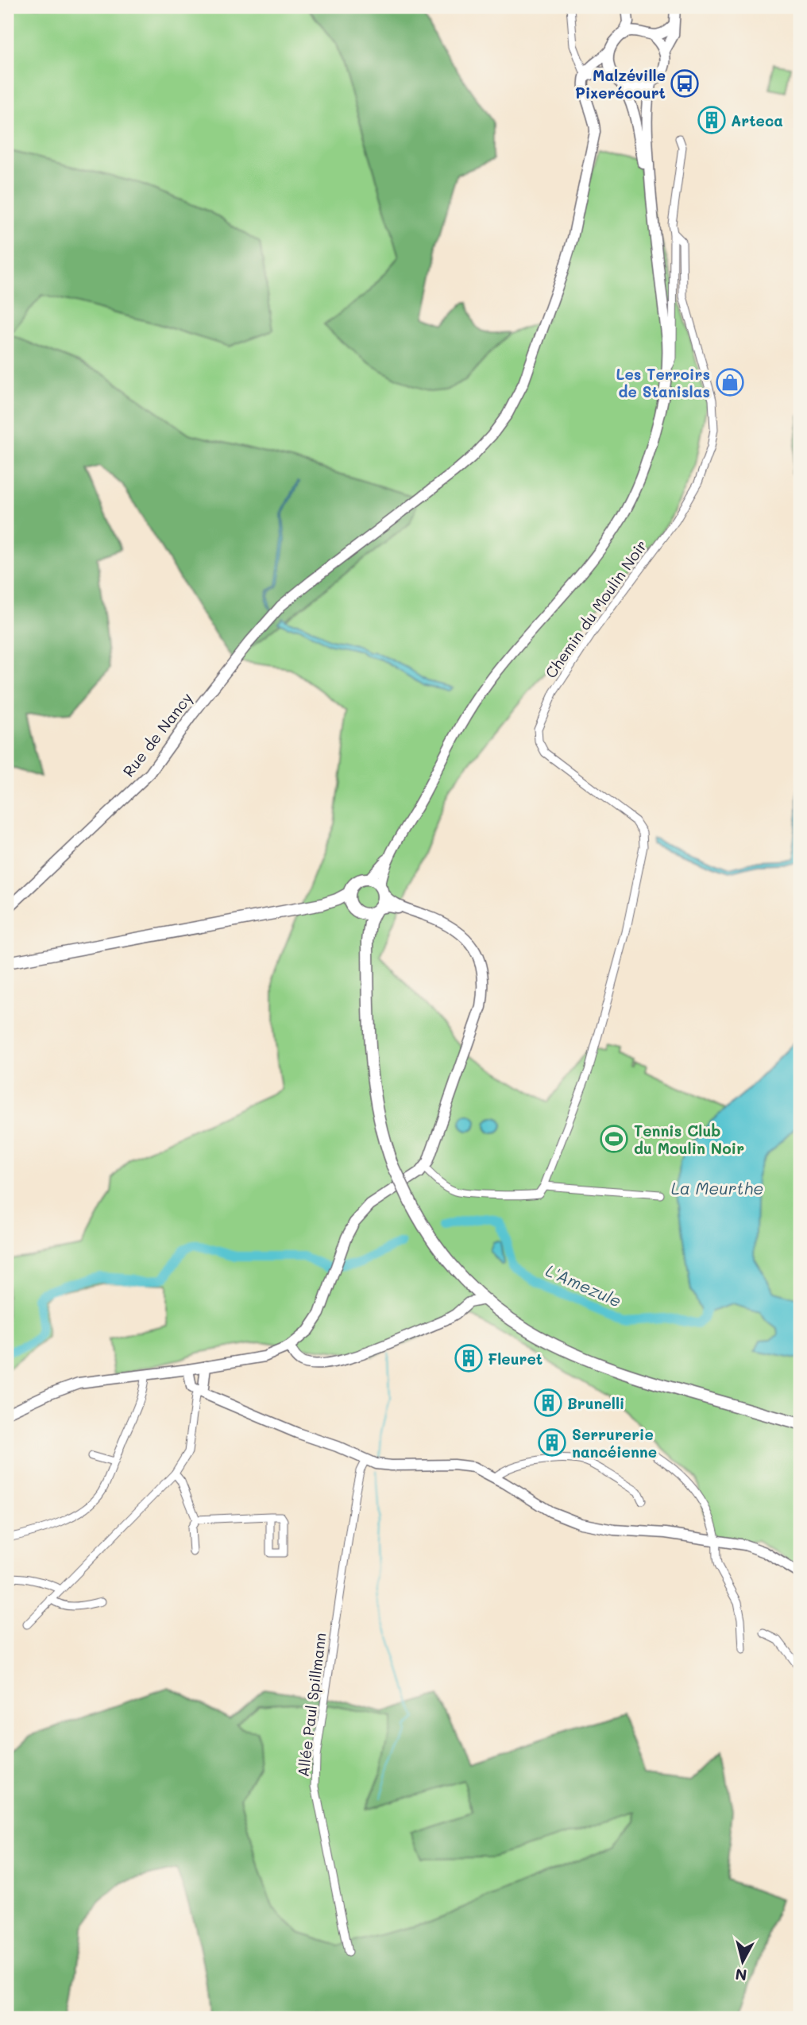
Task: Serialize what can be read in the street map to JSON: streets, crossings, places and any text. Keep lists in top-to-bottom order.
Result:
{
  "streets": {
    "street": ["Chemin du Moulin Noir", "Rue de Nancy", "Allée Paul Spillmann"]
  },
  "water": ["La Meurthe", "L'Amezule"],
  "places": {
    "bus stop": ["Malzéville Pixerécourt"],
    "building": [
      "Arteca",
      "Fleuret",
      "Brunelli",
      "Serrurerie nancéienne"
    ],
    "shop": ["Les Terroirs de Stanislas"],
    "sports": ["Tennis Club du Moulin Noir"]
  },
  "north": "bottom"
}
